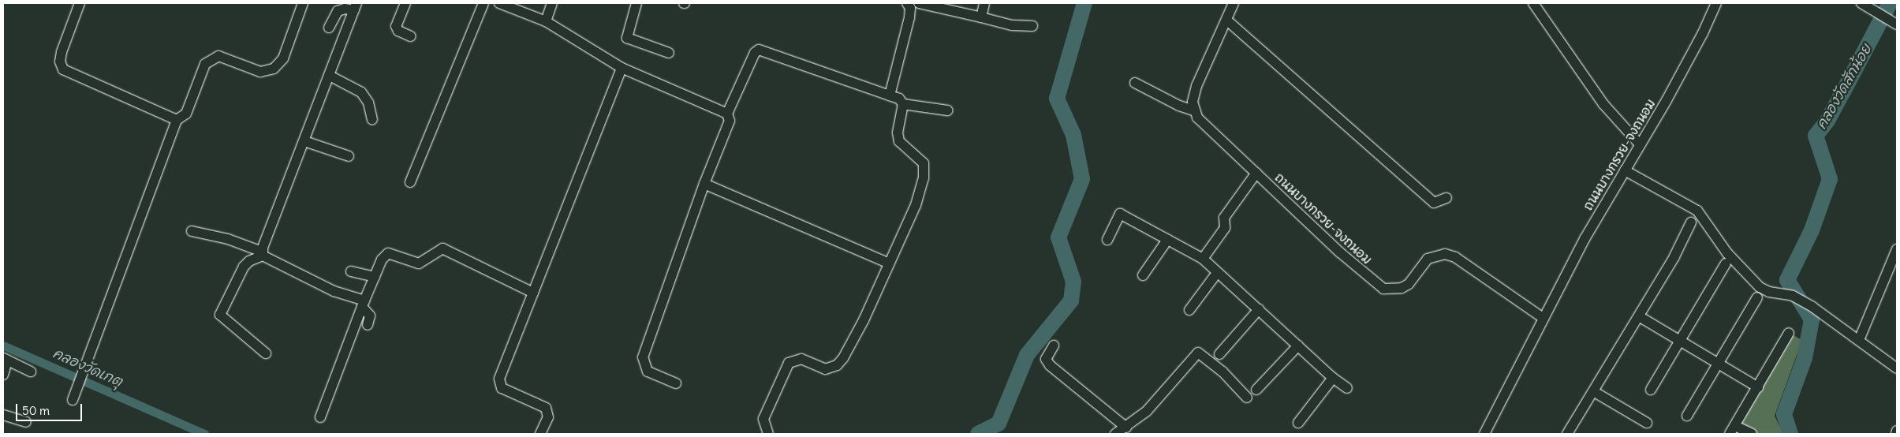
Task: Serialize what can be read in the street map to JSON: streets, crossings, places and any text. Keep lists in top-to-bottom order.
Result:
{
  "streets": {
    "street": ["ถนนบางกรวย-จงถนอม"]
  },
  "water": ["คลองวัดสักน้อย", "คลองวัดเกตุ"],
  "scale_bar": "50 m"
}
